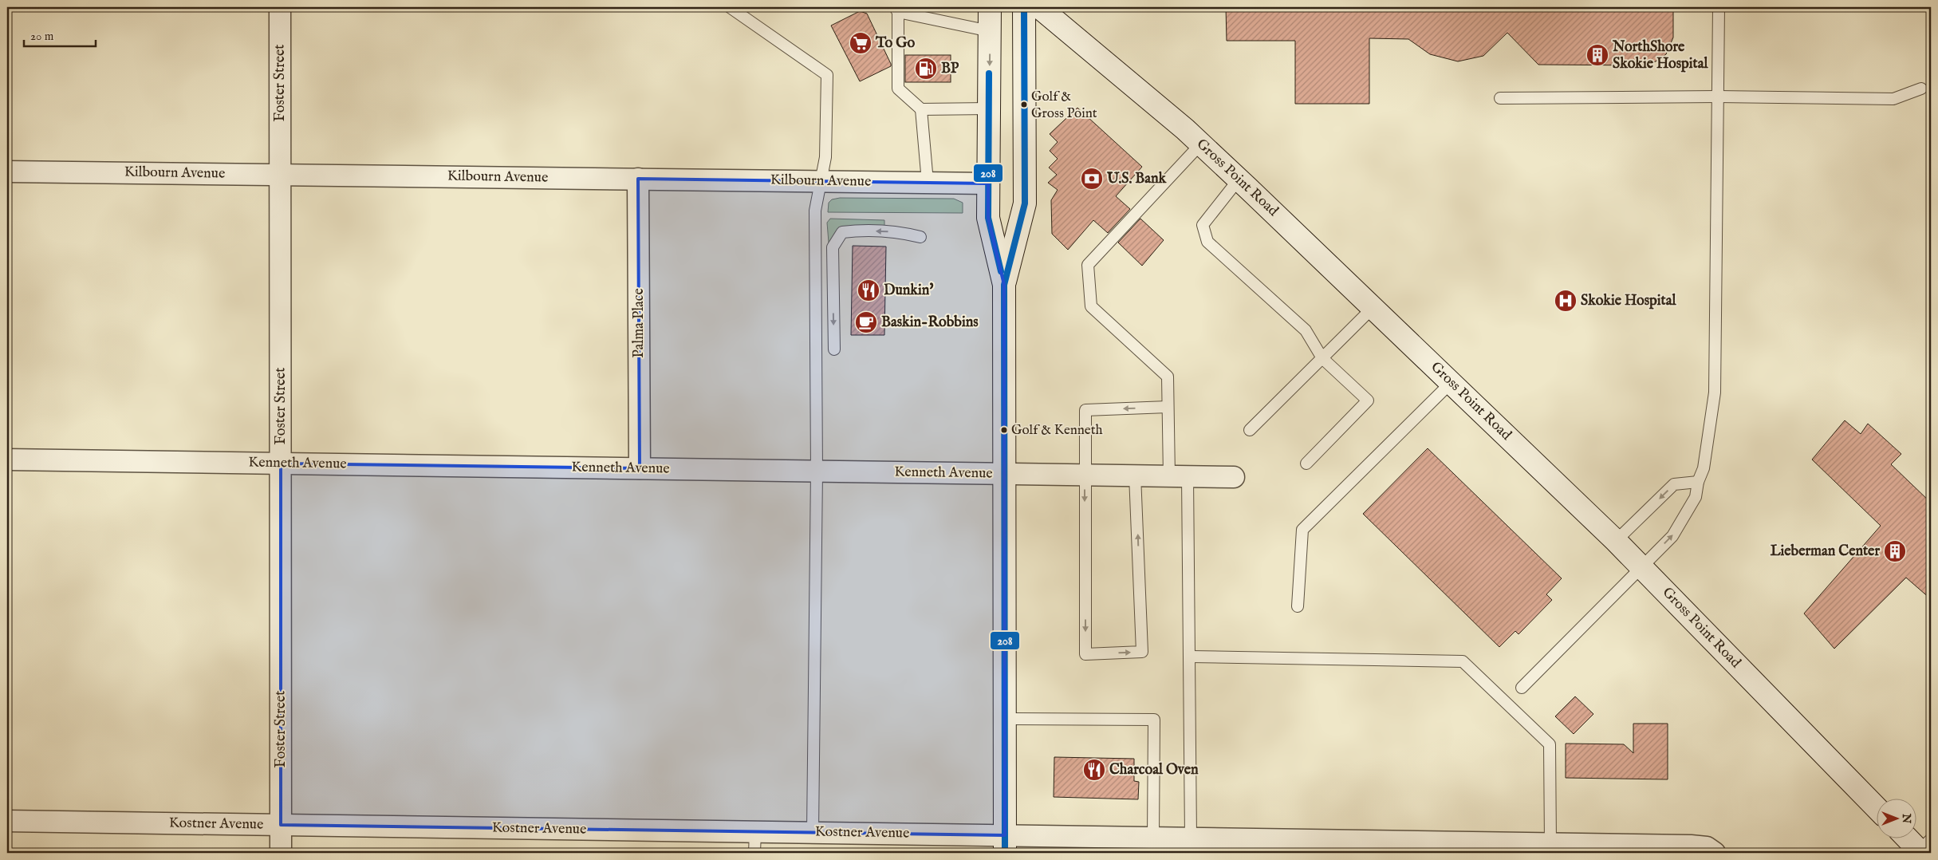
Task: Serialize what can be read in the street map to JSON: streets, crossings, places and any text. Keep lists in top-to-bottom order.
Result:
{
  "streets": {
    "main road": ["Gross Point Road"],
    "street": [
      "Foster Street",
      "Kilbourn Avenue",
      "Palma Place",
      "Kenneth Avenue",
      "Kostner Avenue"
    ]
  },
  "crossings": [
    ["Foster Street", "Kilbourn Avenue"],
    ["Foster Street", "Kenneth Avenue"],
    ["Foster Street", "Kostner Avenue"],
    ["Kilbourn Avenue", "Palma Place"],
    ["Palma Place", "Kenneth Avenue"]
  ],
  "places": {
    "supermarket": ["To Go"],
    "building": ["NorthShore Skokie Hospital", "Lieberman Center"],
    "fuel station": ["BP"],
    "other": ["Golf & Gross Point", "Golf & Kenneth"],
    "bank": ["U.S. Bank"],
    "restaurant": ["Dunkin'", "Charcoal Oven"],
    "hospital": ["Skokie Hospital"],
    "cafe": ["Baskin-Robbins"]
  },
  "lines": ["transit line 208"],
  "scale_bar": "20 m",
  "north": "right"
}
